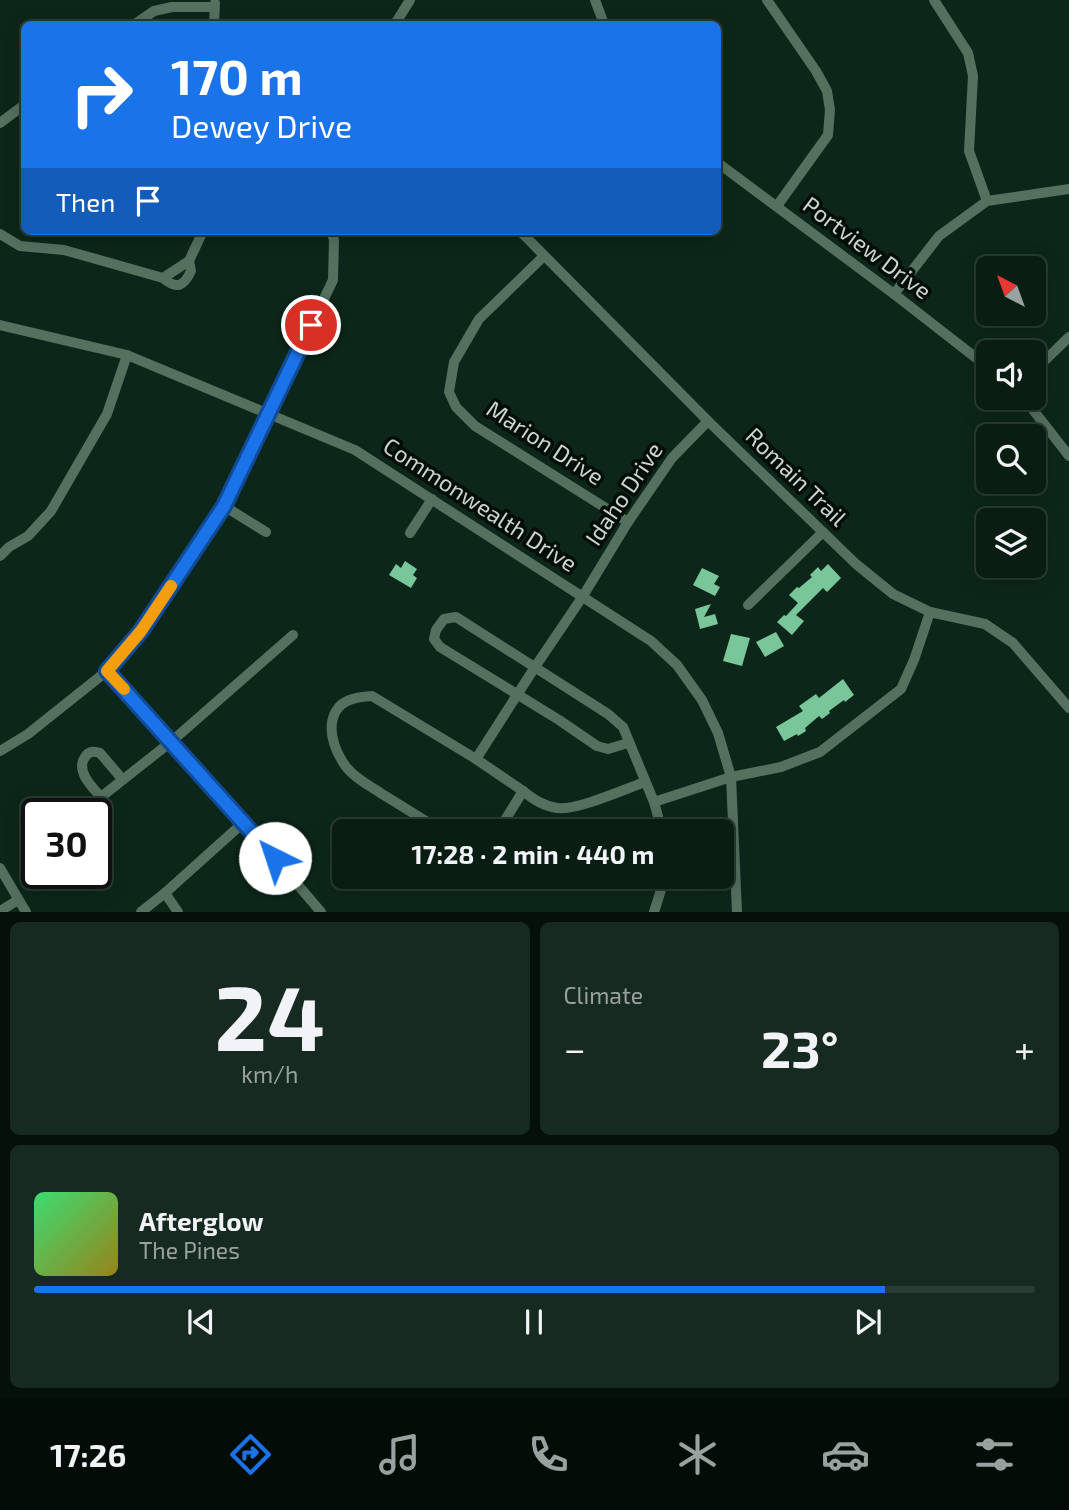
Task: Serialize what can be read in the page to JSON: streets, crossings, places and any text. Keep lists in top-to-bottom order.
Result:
{
  "streets": {
    "street": [
      "Portview Drive",
      "Marion Drive",
      "Romain Trail",
      "Idaho Drive",
      "Commonwealth Drive"
    ]
  },
  "crossings": [
    ["Marion Drive", "Romain Trail"],
    ["Marion Drive", "Idaho Drive"],
    ["Romain Trail", "Idaho Drive"],
    ["Idaho Drive", "Commonwealth Drive"]
  ],
  "north": "top left",
  "page": {
    "turn": ["170 m", "Dewey Drive"],
    "then": "Then",
    "limit": "30",
    "trip": "17:28 · 2 min · 440 m",
    "tile": [
      ["24", "km/h"],
      "Climate"
    ],
    "heat": ["−", "23°", "+"],
    "song": ["Afterglow", "The Pines"],
    "tabs": "17:26"
  }
}
